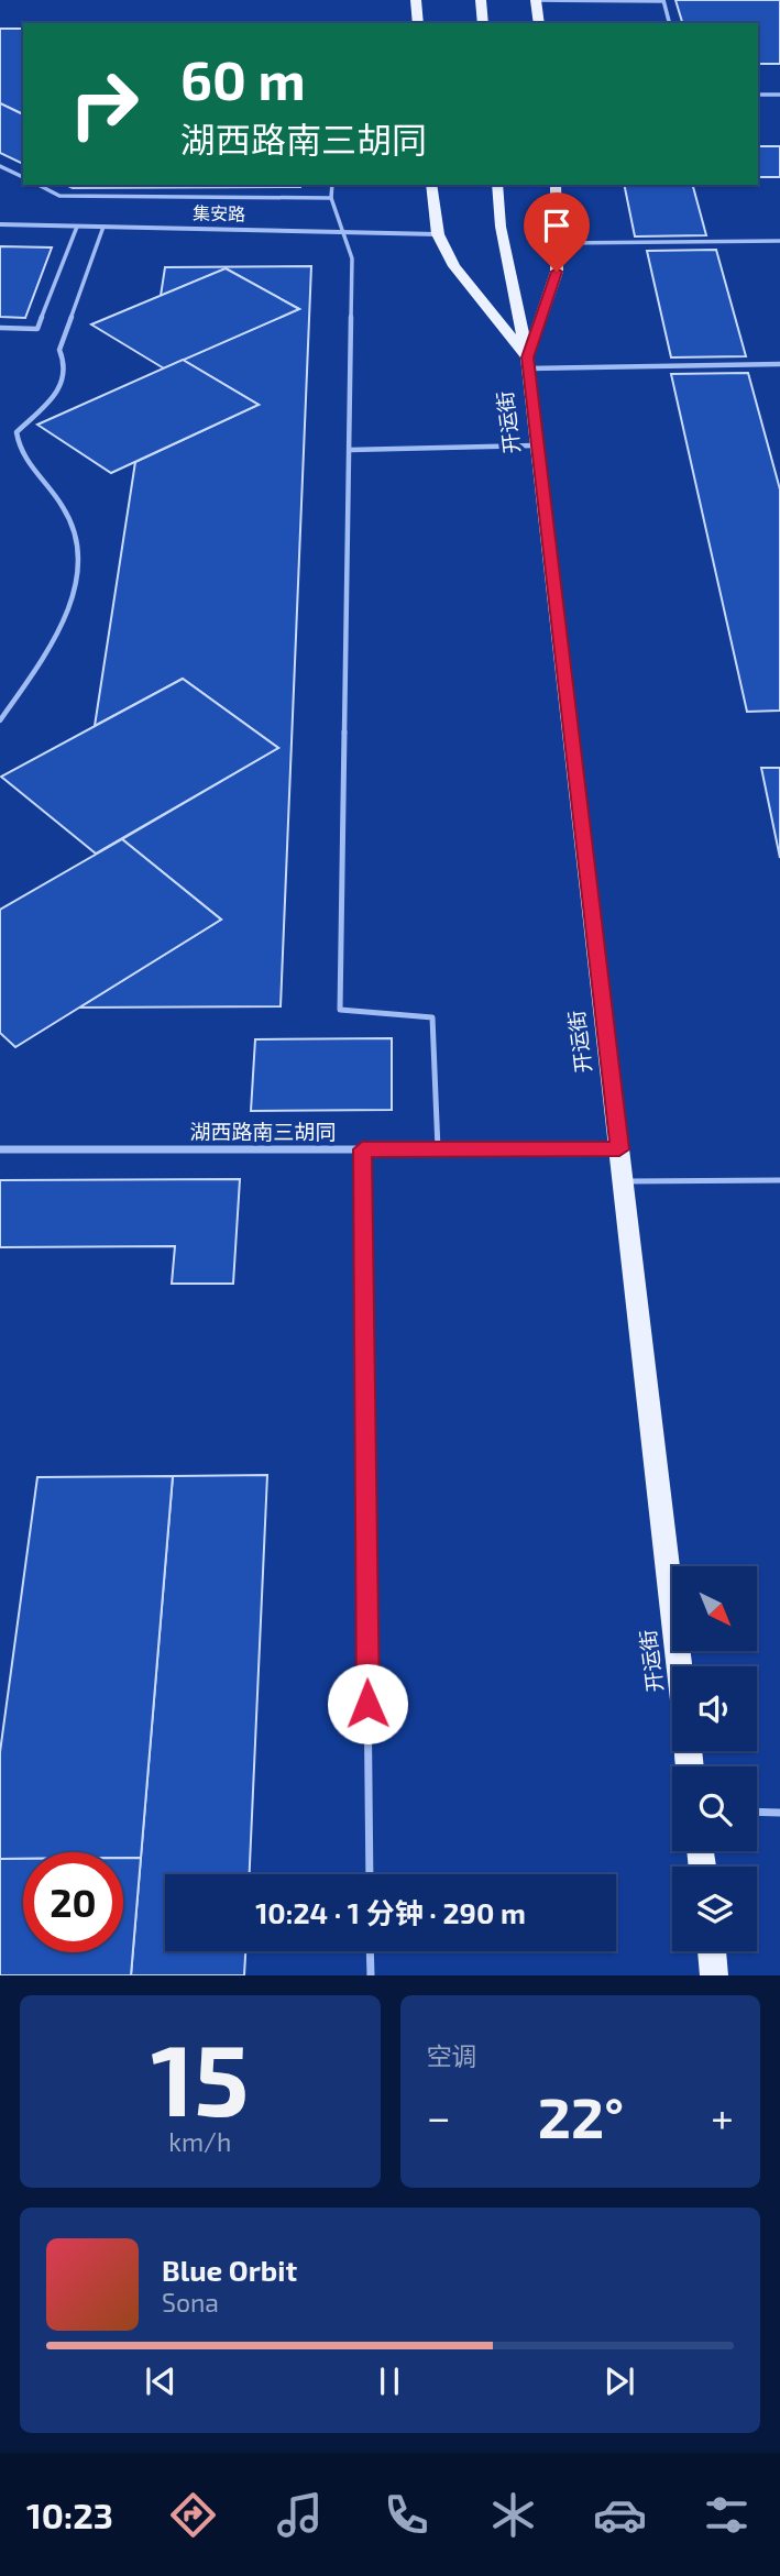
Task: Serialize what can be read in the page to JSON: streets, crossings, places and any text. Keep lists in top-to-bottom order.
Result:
{
  "streets": {
    "main road": ["开运街"],
    "street": ["集安路", "湖西路南三胡同"]
  },
  "crossings": [
    ["开运街", "湖西路南三胡同"]
  ],
  "north": "bottom right",
  "page": {
    "turn": ["60 m", "湖西路南三胡同"],
    "limit": "20",
    "trip": "10:24 · 1 分钟 · 290 m",
    "tile": [
      ["15", "km/h"],
      "空调"
    ],
    "heat": ["−", "22°", "+"],
    "song": ["Blue Orbit", "Sona"],
    "tabs": "10:23"
  }
}
